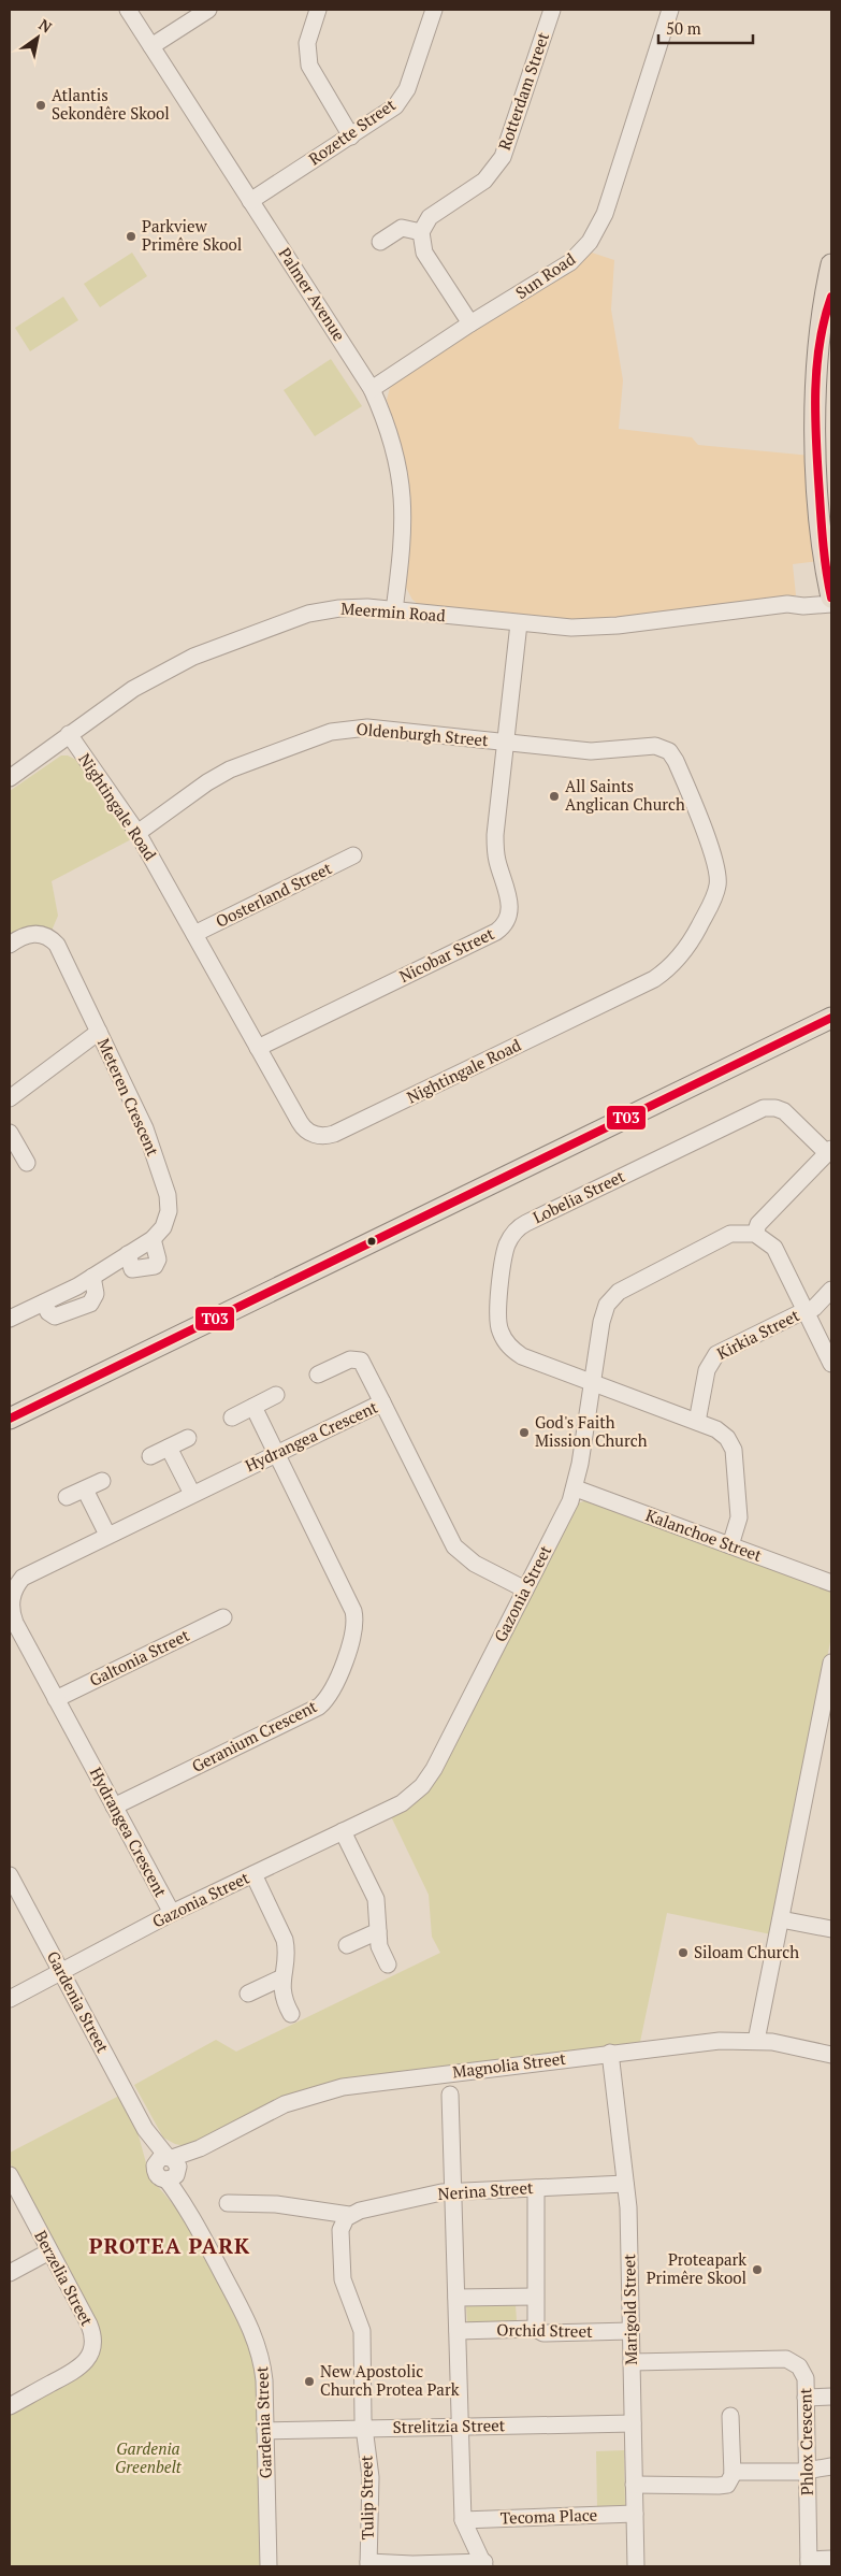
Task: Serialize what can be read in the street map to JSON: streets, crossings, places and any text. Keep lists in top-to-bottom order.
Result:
{
  "streets": {
    "street": [
      "Rotterdam Street",
      "Rozette Street",
      "Sun Road",
      "Palmer Avenue",
      "Meermin Road",
      "Oldenburgh Street",
      "Nightingale Road",
      "Oosterland Street",
      "Nicobar Street",
      "Meteren Crescent",
      "Lobelia Street",
      "Kirkia Street",
      "Hydrangea Crescent",
      "Kalanchoe Street",
      "Gazonia Street",
      "Galtonia Street",
      "Geranium Crescent",
      "Gardenia Street",
      "Magnolia Street",
      "Nerina Street",
      "Berzelia Street",
      "Marigold Street",
      "Orchid Street",
      "Strelitzia Street",
      "Phlox Crescent",
      "Tulip Street",
      "Tecoma Place"
    ]
  },
  "crossings": [
    ["Rozette Street", "Palmer Avenue"],
    ["Sun Road", "Palmer Avenue"],
    ["Palmer Avenue", "Meermin Road"],
    ["Meermin Road", "Nightingale Road"],
    ["Meermin Road", "Nicobar Street"],
    ["Oldenburgh Street", "Nightingale Road"],
    ["Oldenburgh Street", "Nicobar Street"],
    ["Nightingale Road", "Oosterland Street"],
    ["Nightingale Road", "Nicobar Street"],
    ["Lobelia Street", "Kirkia Street"],
    ["Lobelia Street", "Kalanchoe Street"],
    ["Lobelia Street", "Gazonia Street"],
    ["Hydrangea Crescent", "Gazonia Street"],
    ["Hydrangea Crescent", "Galtonia Street"],
    ["Hydrangea Crescent", "Geranium Crescent"],
    ["Kalanchoe Street", "Gazonia Street"],
    ["Gazonia Street", "Gardenia Street"],
    ["Gardenia Street", "Magnolia Street"],
    ["Gardenia Street", "Strelitzia Street"],
    ["Magnolia Street", "Marigold Street"],
    ["Nerina Street", "Marigold Street"],
    ["Marigold Street", "Orchid Street"],
    ["Marigold Street", "Strelitzia Street"],
    ["Marigold Street", "Phlox Crescent"],
    ["Marigold Street", "Tecoma Place"],
    ["Strelitzia Street", "Tulip Street"]
  ],
  "districts": ["PROTEA PARK"],
  "parks": ["Gardenia Greenbelt"],
  "places": [
    "Atlantis Sekondêre Skool",
    "Parkview Primêre Skool",
    "All Saints Anglican Church",
    "God's Faith Mission Church",
    "Siloam Church",
    "Proteapark Primêre Skool",
    "New Apostolic Church Protea Park"
  ],
  "lines": ["transit line T03"],
  "scale_bar": "50 m",
  "north": "top right"
}
